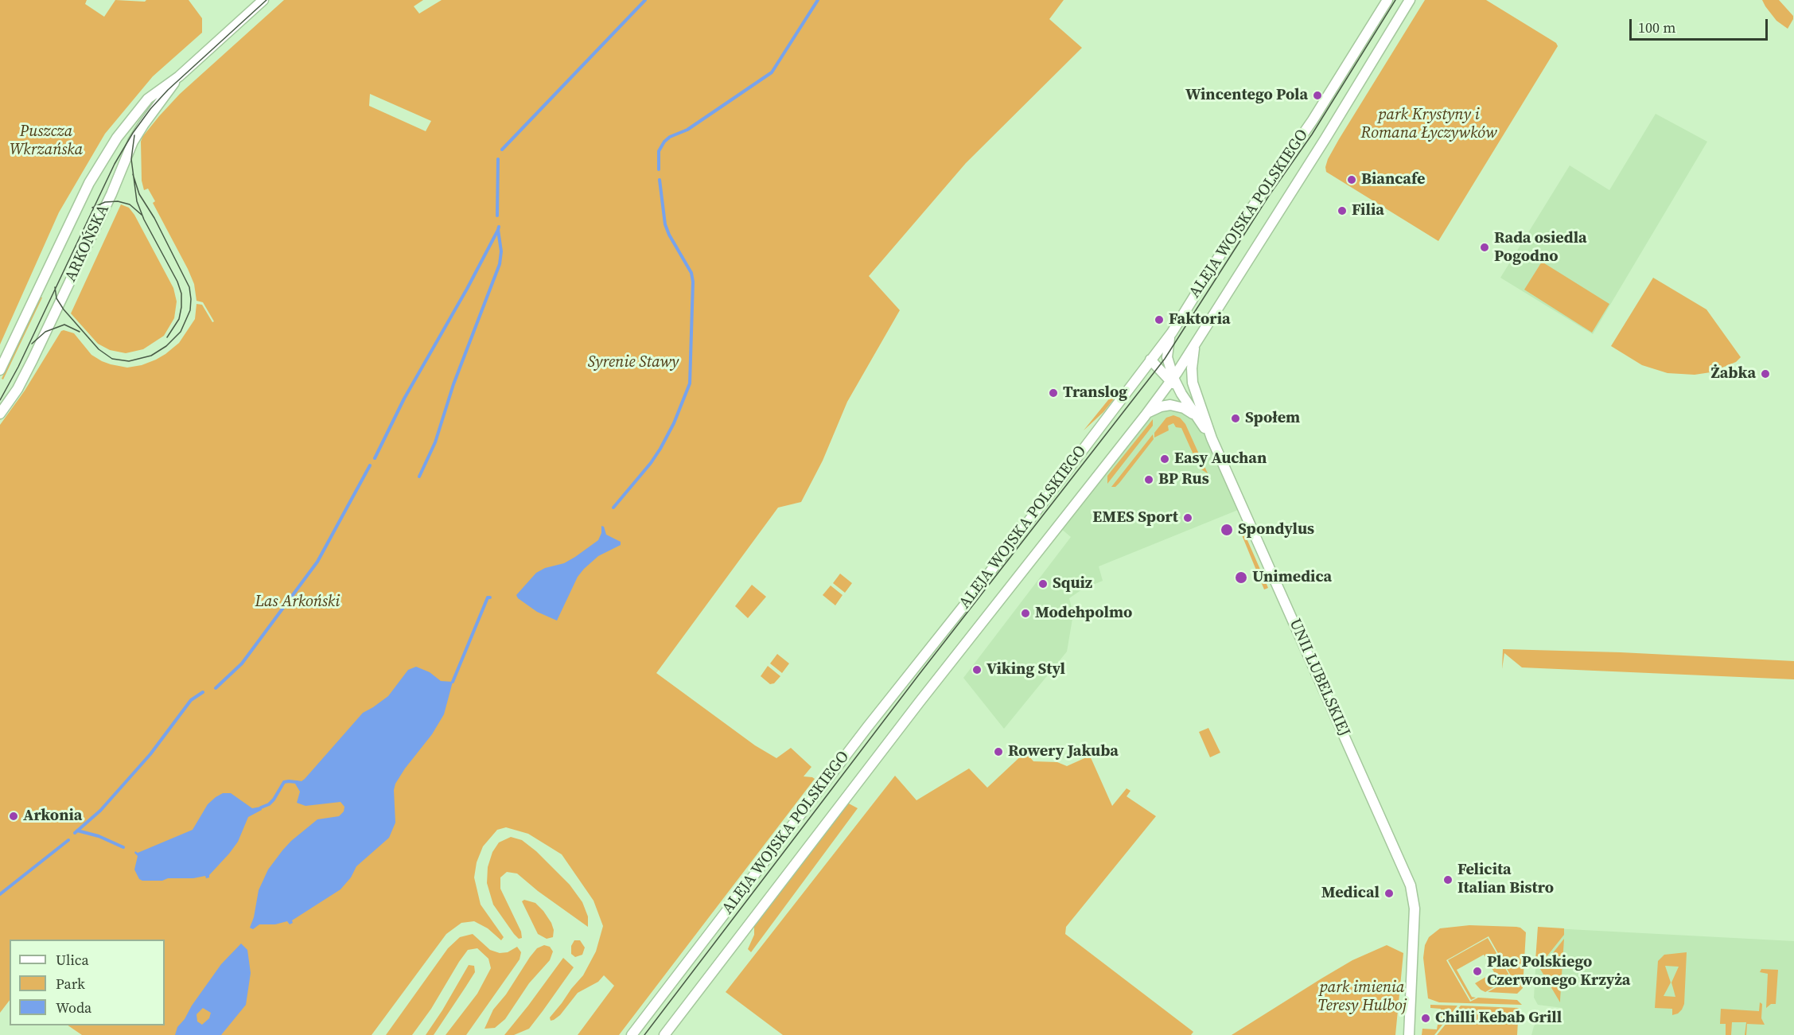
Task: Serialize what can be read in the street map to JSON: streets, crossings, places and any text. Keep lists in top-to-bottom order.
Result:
{
  "streets": {
    "main road": ["ALEJA WOJSKA POLSKIEGO", "ARKOŃSKA", "UNII LUBELSKIEJ"]
  },
  "crossings": [
    ["ALEJA WOJSKA POLSKIEGO", "UNII LUBELSKIEJ"]
  ],
  "parks": [
    "park Krystyny i Romana Łyczywków",
    "Puszcza Wkrzańska",
    "Syrenie Stawy",
    "Las Arkoński",
    "park imienia Teresy Hulboj"
  ],
  "places": [
    "Wincentego Pola",
    "Biancafe",
    "Filia",
    "Rada osiedla Pogodno",
    "Faktoria",
    "Żabka",
    "Translog",
    "Społem",
    "Easy Auchan",
    "BP Rus",
    "EMES Sport",
    "Spondylus",
    "Unimedica",
    "Squiz",
    "Modehpolmo",
    "Viking Styl",
    "Rowery Jakuba",
    "Arkonia",
    "Felicita Italian Bistro",
    "Medical",
    "Plac Polskiego Czerwonego Krzyża",
    "Chilli Kebab Grill"
  ],
  "legend": ["Ulica", "Park", "Woda"],
  "scale_bar": "100 m"
}
